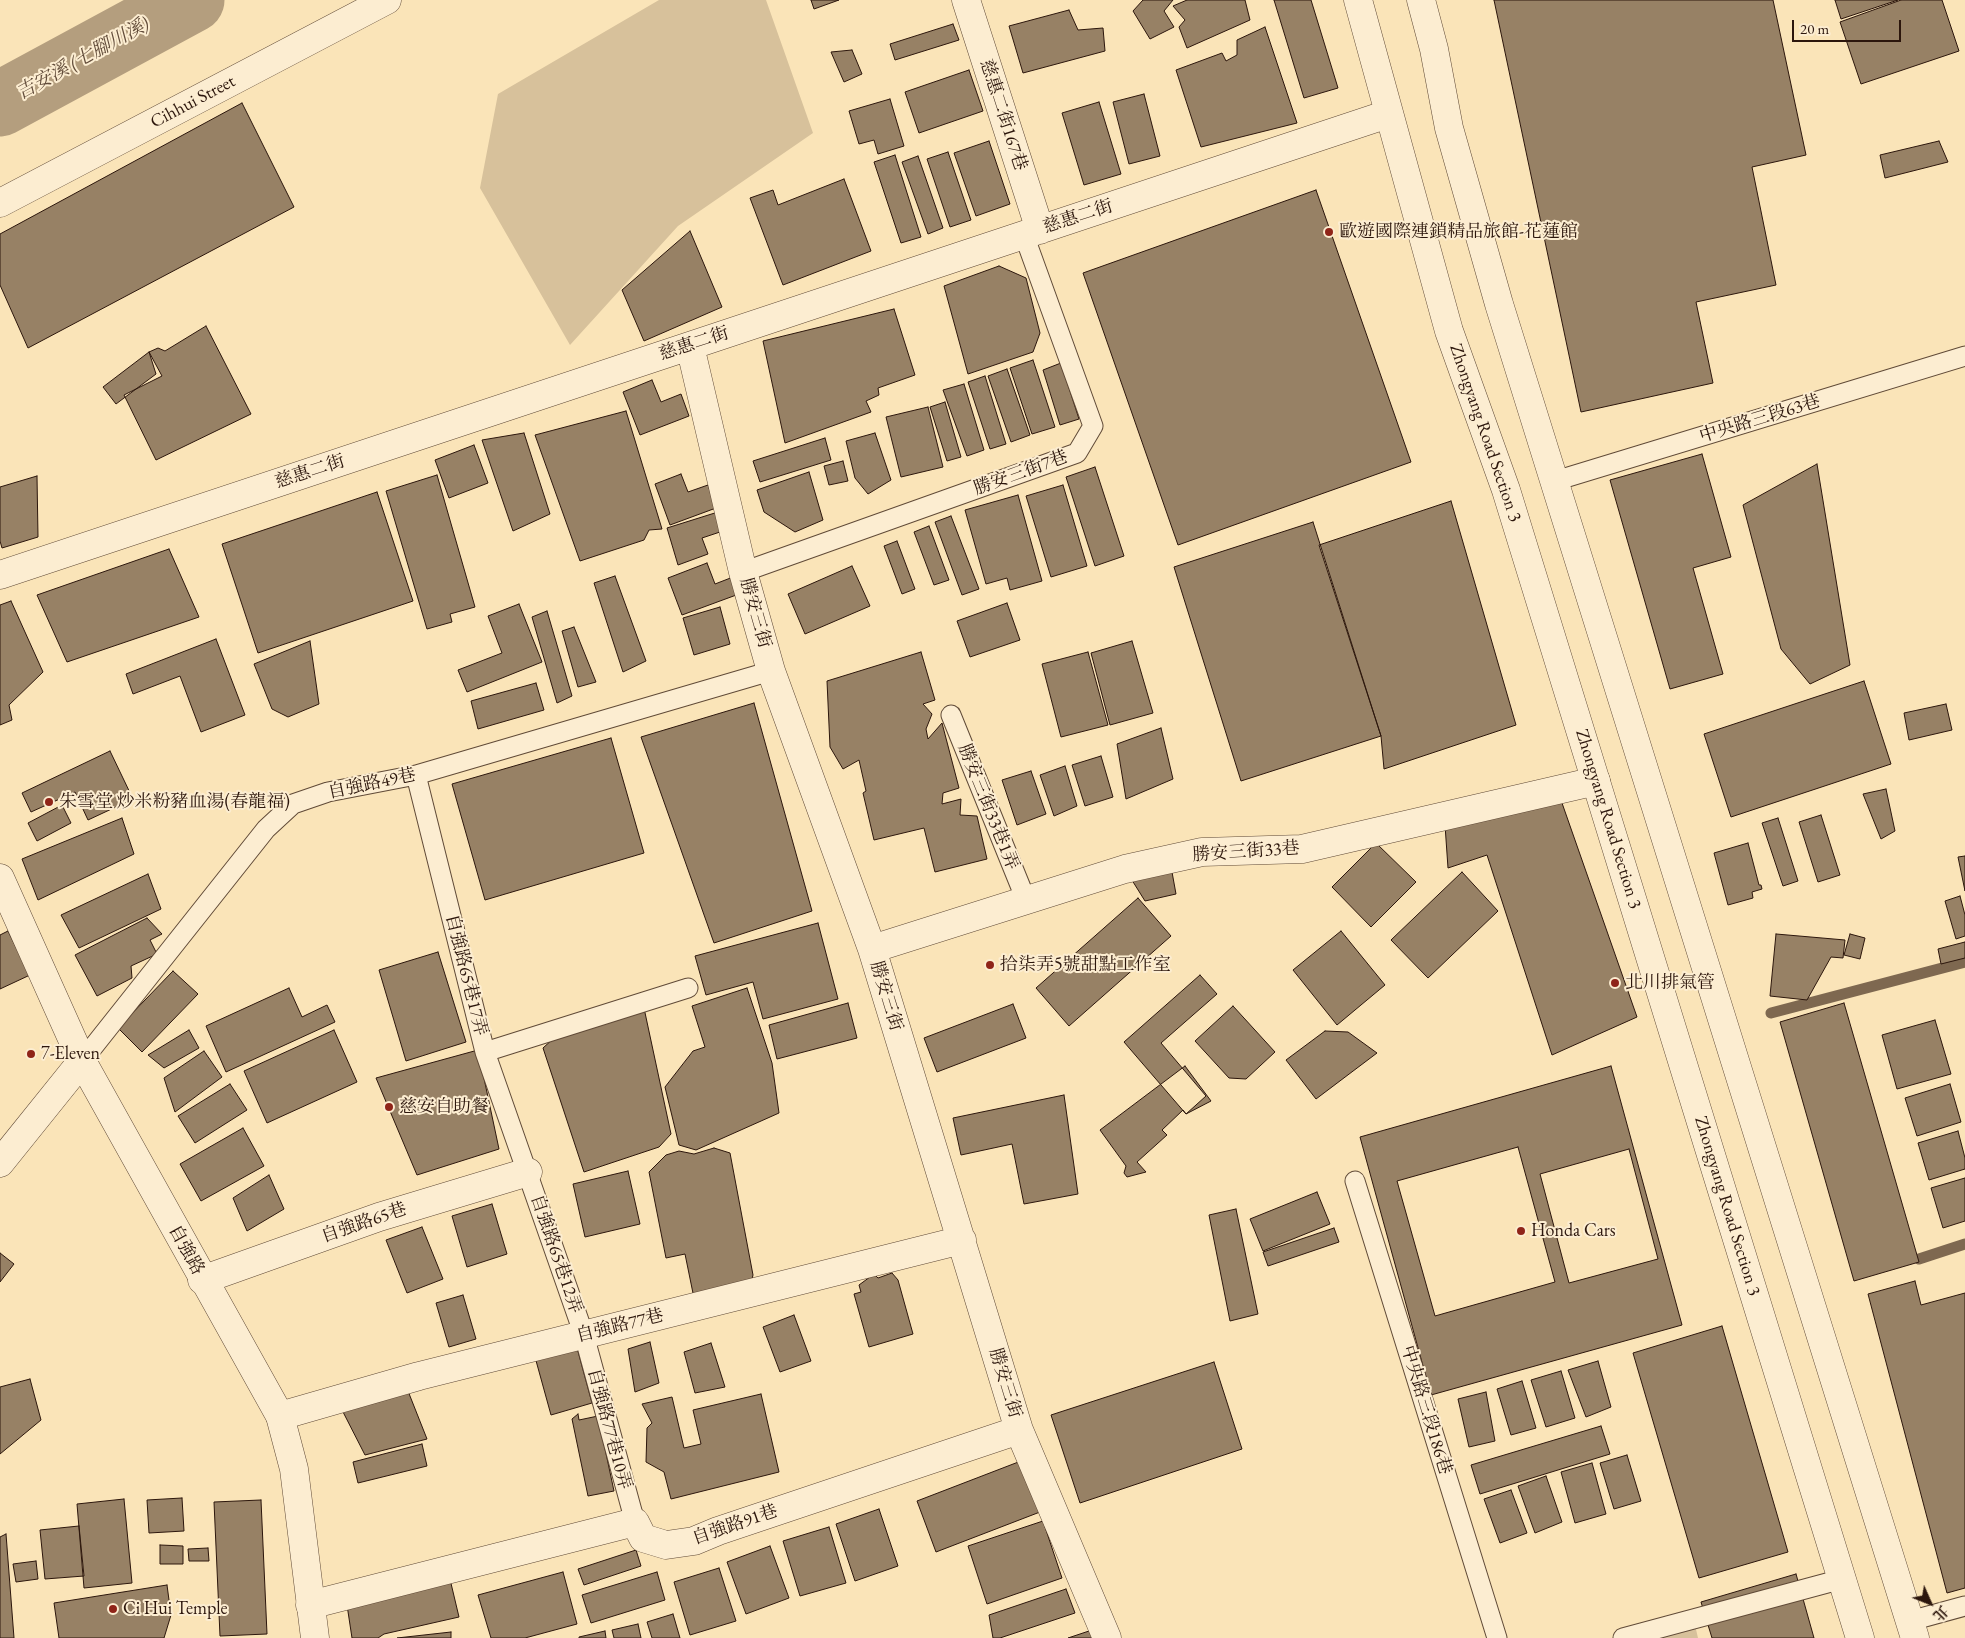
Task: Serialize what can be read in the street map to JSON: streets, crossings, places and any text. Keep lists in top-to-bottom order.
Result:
{
  "streets": {
    "street": [
      "Cihhui Street",
      "慈惠二街167巷",
      "慈惠二街",
      "Zhongyang Road Section 3",
      "勝安三街",
      "勝安三街33巷",
      "自強路65巷",
      "自強路",
      "自強路77巷",
      "自強路91巷"
    ],
    "lane": [
      "中央路三段63巷",
      "勝安三街7巷",
      "自強路49巷",
      "勝安三街33巷1弄",
      "自強路65巷17弄",
      "自強路65巷12弄",
      "中央路三段186巷",
      "自強路77巷10弄"
    ]
  },
  "crossings": [
    ["慈惠二街167巷", "慈惠二街"],
    ["慈惠二街167巷", "勝安三街7巷"],
    ["慈惠二街", "Zhongyang Road Section 3"],
    ["慈惠二街", "勝安三街7巷"],
    ["慈惠二街", "勝安三街"],
    ["Zhongyang Road Section 3", "勝安三街33巷"],
    ["勝安三街7巷", "勝安三街"],
    ["勝安三街", "自強路49巷"],
    ["勝安三街", "勝安三街33巷"],
    ["勝安三街", "自強路77巷"],
    ["勝安三街", "自強路91巷"],
    ["自強路49巷", "自強路65巷17弄"],
    ["自強路49巷", "自強路"],
    ["勝安三街33巷1弄", "勝安三街33巷"],
    ["自強路65巷17弄", "自強路65巷"],
    ["自強路65巷17弄", "自強路65巷12弄"],
    ["自強路65巷", "自強路"],
    ["自強路65巷", "自強路65巷12弄"],
    ["自強路", "自強路77巷"],
    ["自強路65巷12弄", "自強路77巷"],
    ["自強路65巷12弄", "自強路77巷10弄"],
    ["自強路77巷", "自強路77巷10弄"],
    ["自強路77巷10弄", "自強路91巷"]
  ],
  "water": ["吉安溪 (七腳川溪)"],
  "places": [
    "歐遊國際連鎖精品旅館-花蓮館",
    "朱雪堂 炒米粉豬血湯(春龍福)",
    "拾柒弄5號甜點工作室",
    "北川排氣管",
    "7-Eleven",
    "慈安自助餐",
    "Honda Cars",
    "Ci Hui Temple"
  ],
  "scale_bar": "20 m",
  "north": "bottom right"
}
